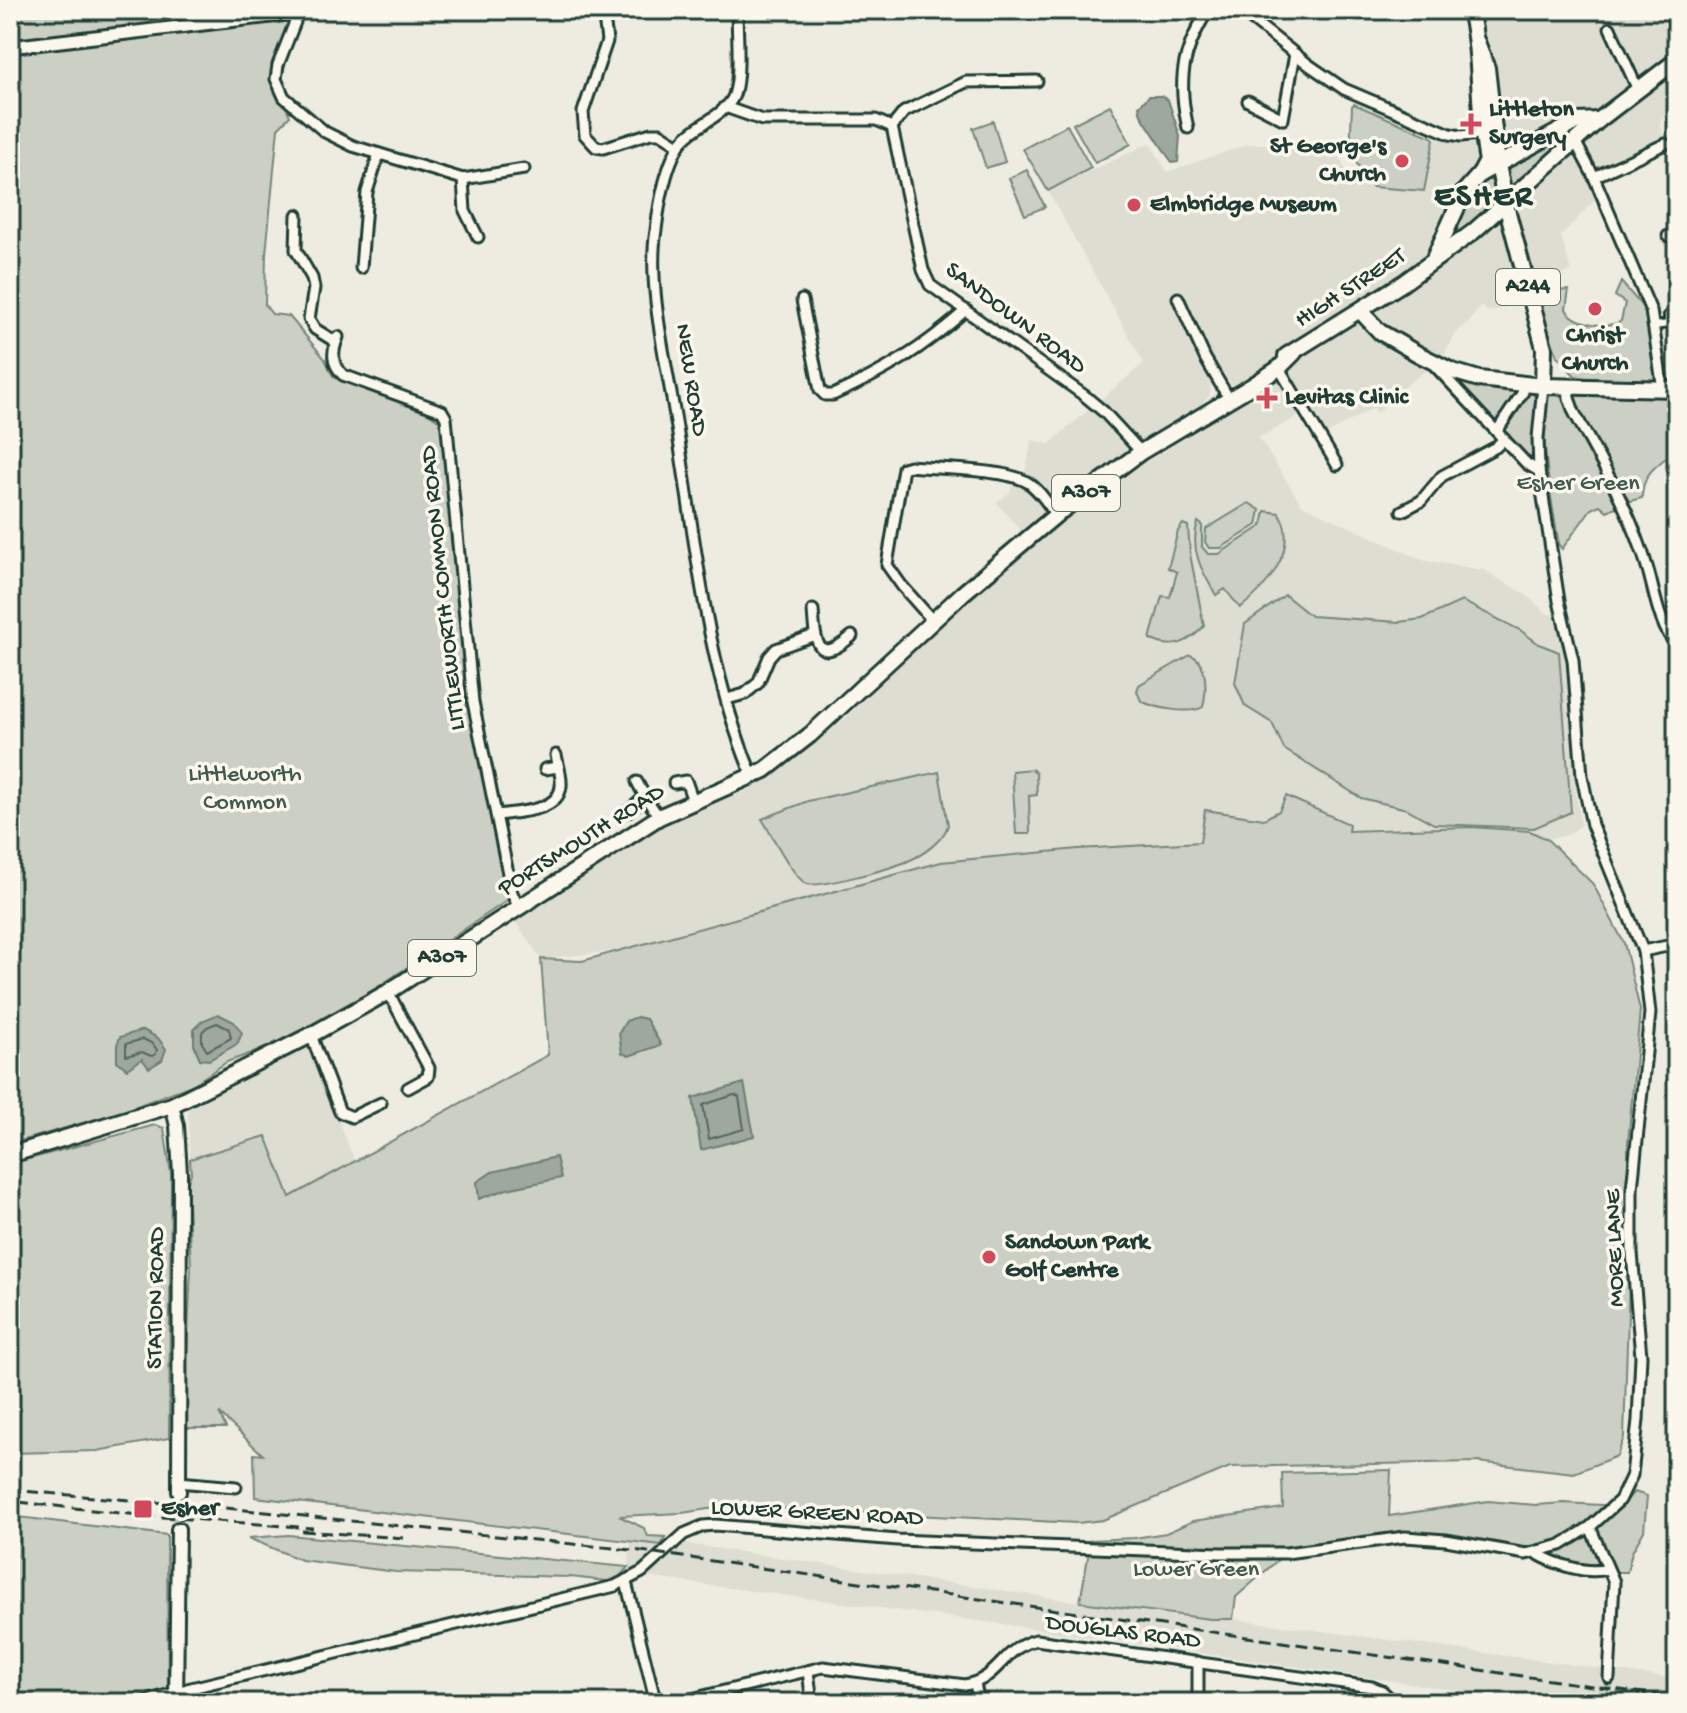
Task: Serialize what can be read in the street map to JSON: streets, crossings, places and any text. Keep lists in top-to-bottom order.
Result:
{
  "streets": {
    "main road": [
      "A244",
      "HIGH STREET",
      "A307",
      "PORTSMOUTH ROAD",
      "STATION ROAD"
    ],
    "street": [
      "SANDOWN ROAD",
      "NEW ROAD",
      "LITTLEWORTH COMMON ROAD",
      "MORE LANE",
      "LOWER GREEN ROAD",
      "DOUGLAS ROAD"
    ]
  },
  "crossings": [
    ["A244", "HIGH STREET"],
    ["HIGH STREET", "PORTSMOUTH ROAD"],
    ["SANDOWN ROAD", "PORTSMOUTH ROAD"],
    ["NEW ROAD", "PORTSMOUTH ROAD"],
    ["LITTLEWORTH COMMON ROAD", "PORTSMOUTH ROAD"],
    ["PORTSMOUTH ROAD", "STATION ROAD"],
    ["MORE LANE", "LOWER GREEN ROAD"]
  ],
  "districts": ["ESHER"],
  "parks": ["Esher Green", "Littleworth Common", "Lower Green"],
  "places": {
    "health": ["Littleton Surgery", "Levitas Clinic"],
    "other": [
      "St George's Church",
      "Elmbridge Museum",
      "Christ Church",
      "Sandown Park Golf Centre"
    ],
    "transit": ["Esher"]
  }
}
